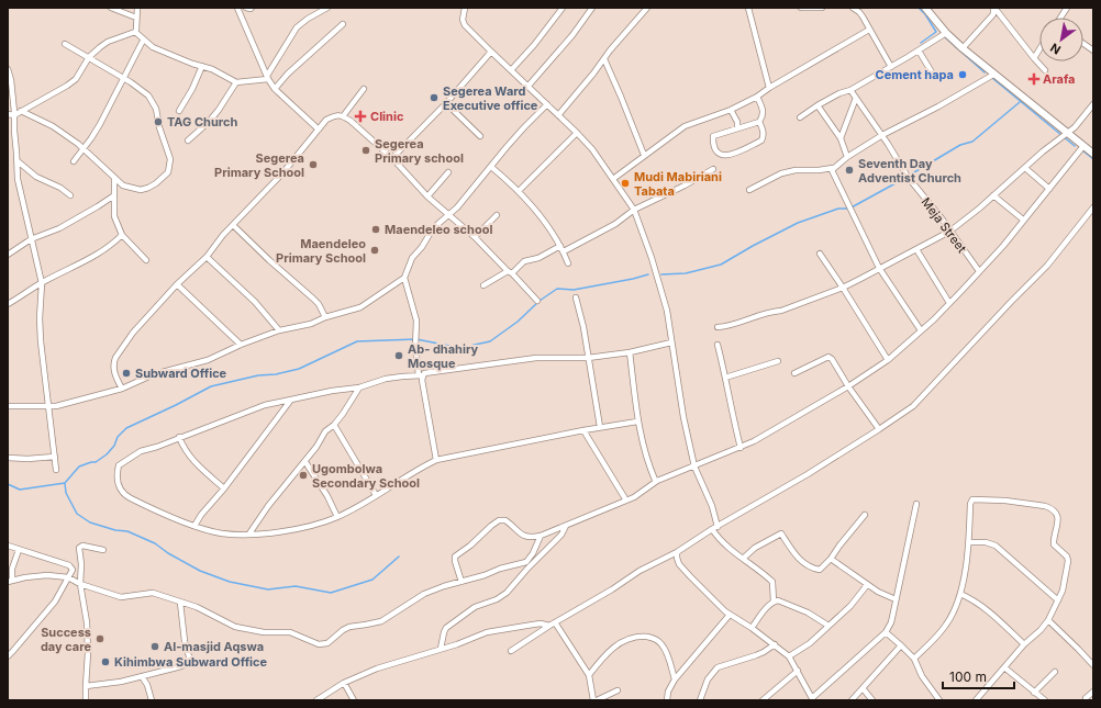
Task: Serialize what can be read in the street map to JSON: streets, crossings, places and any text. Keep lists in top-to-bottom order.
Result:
{
  "streets": {
    "street": ["Meja Street"]
  },
  "places": {
    "other": [
      "Cement hapa",
      "Segerea Ward Executive office",
      "TAG Church",
      "Segerea Primary school",
      "Segerea Primary School",
      "Seventh Day Adventist Church",
      "Mudi Mabiriani Tabata",
      "Maendeleo school",
      "Maendeleo Primary School",
      "Ab- dhahiry Mosque",
      "Subward Office",
      "Ugombolwa Secondary School",
      "Success day care",
      "Al-masjid Aqswa",
      "Kihimbwa Subward Office"
    ],
    "health": ["Arafa", "Clinic"]
  },
  "scale_bar": "100 m",
  "north": "bottom left"
}
